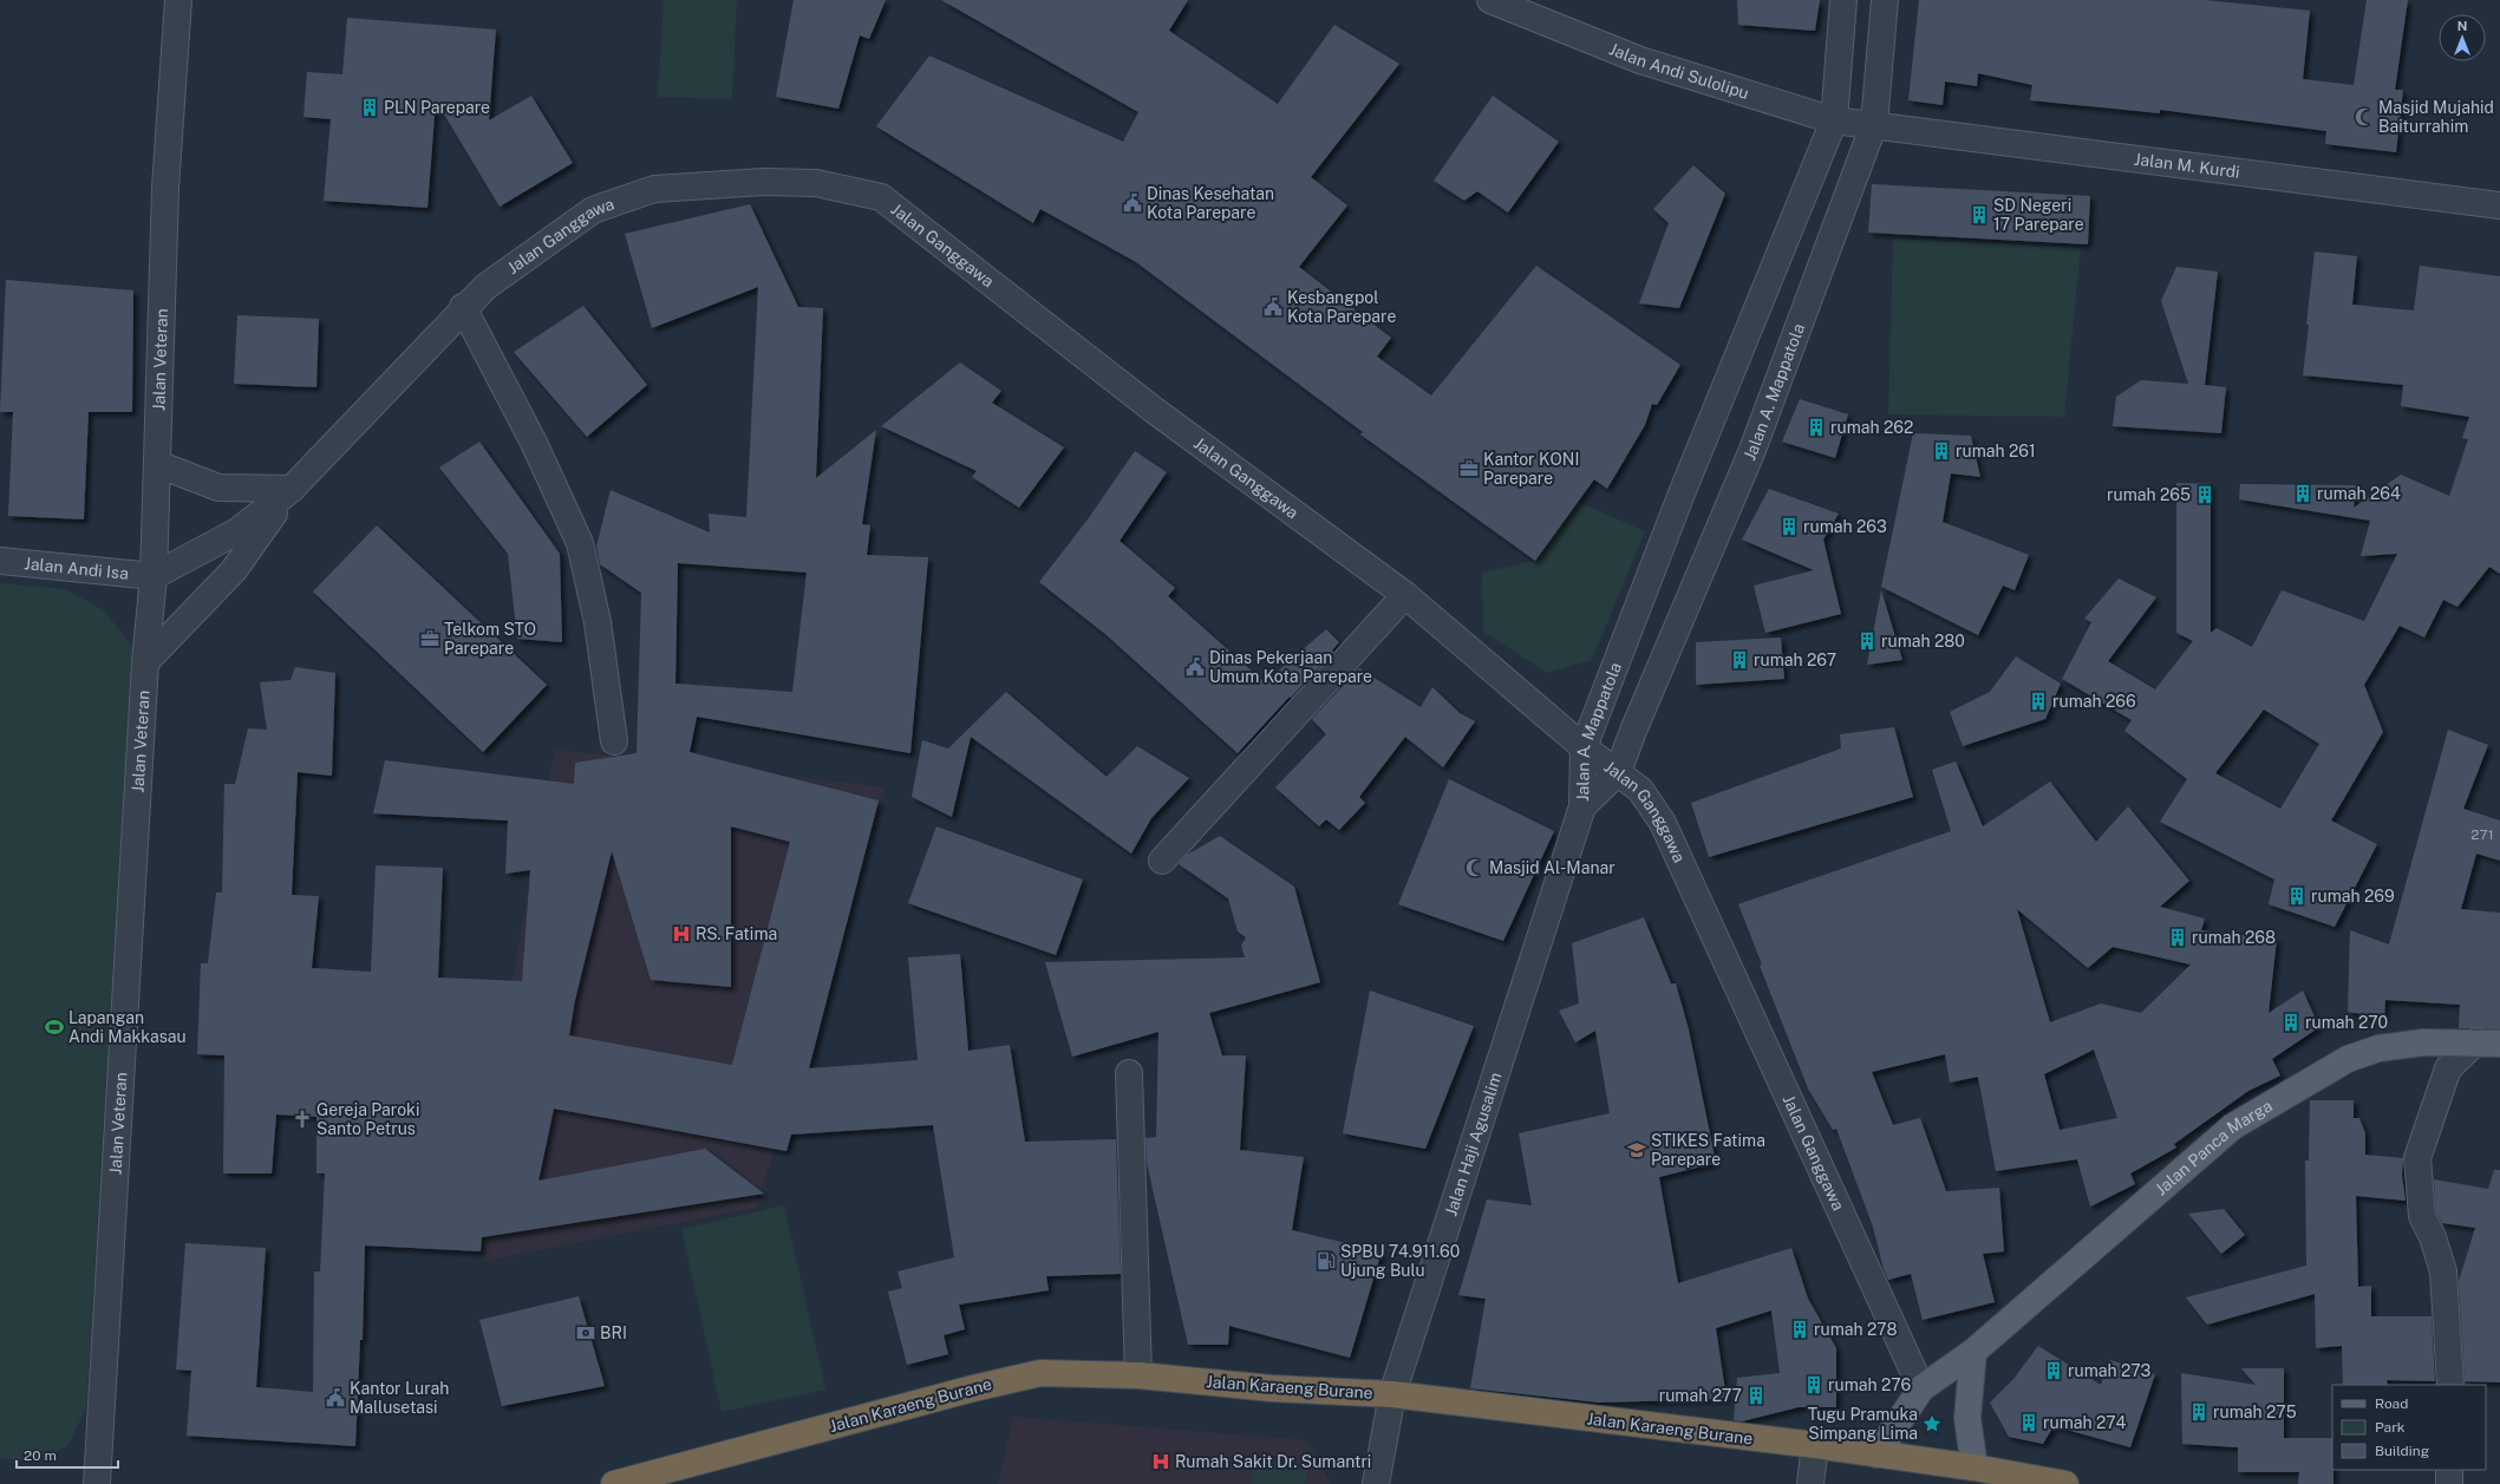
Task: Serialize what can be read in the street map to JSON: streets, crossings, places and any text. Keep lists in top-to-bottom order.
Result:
{
  "streets": {
    "highway": ["Jalan Karaeng Burane"],
    "main road": ["Jalan Panca Marga"],
    "street": [
      "Jalan Andi Sulolipu",
      "Jalan M. Kurdi",
      "Jalan Ganggawa",
      "Jalan Veteran",
      "Jalan A. Mappatola",
      "Jalan Andi Isa",
      "Jalan Haji Agusalim"
    ]
  },
  "crossings": [
    ["Jalan Andi Sulolipu", "Jalan M. Kurdi"],
    ["Jalan Andi Sulolipu", "Jalan A. Mappatola"],
    ["Jalan M. Kurdi", "Jalan A. Mappatola"],
    ["Jalan Ganggawa", "Jalan A. Mappatola"],
    ["Jalan Ganggawa", "Jalan Panca Marga"],
    ["Jalan Veteran", "Jalan Andi Isa"],
    ["Jalan A. Mappatola", "Jalan Haji Agusalim"],
    ["Jalan Haji Agusalim", "Jalan Karaeng Burane"]
  ],
  "places": {
    "building": [
      "PLN Parepare",
      "SD Negeri 17 Parepare",
      "rumah 262",
      "rumah 261",
      "rumah 264",
      "rumah 265",
      "rumah 263",
      "rumah 280",
      "rumah 267",
      "rumah 266",
      "rumah 269",
      "rumah 268",
      "rumah 270",
      "rumah 278",
      "rumah 273",
      "rumah 276",
      "rumah 277",
      "rumah 275",
      "rumah 274"
    ],
    "mosque": ["Masjid Mujahid Baiturrahim", "Masjid Al-Manar"],
    "public building": [
      "Dinas Kesehatan Kota Parepare",
      "Kesbangpol Kota Parepare",
      "Dinas Pekerjaan Umum Kota Parepare",
      "Kantor Lurah Mallusetasi"
    ],
    "office": ["Kantor KONI Parepare", "Telkom STO Parepare"],
    "hospital": ["RS. Fatima", "Rumah Sakit Dr. Sumantri"],
    "sports": ["Lapangan Andi Makkasau"],
    "church": ["Gereja Paroki Santo Petrus"],
    "school or university": ["STIKES Fatima Parepare"],
    "fuel station": ["SPBU 74.911.60 Ujung Bulu"],
    "bank": ["BRI"],
    "place": ["Tugu Pramuka Simpang Lima"]
  },
  "house_numbers": ["271"],
  "legend": ["Road", "Park", "Building"],
  "scale_bar": "20 m",
  "north": "top"
}
